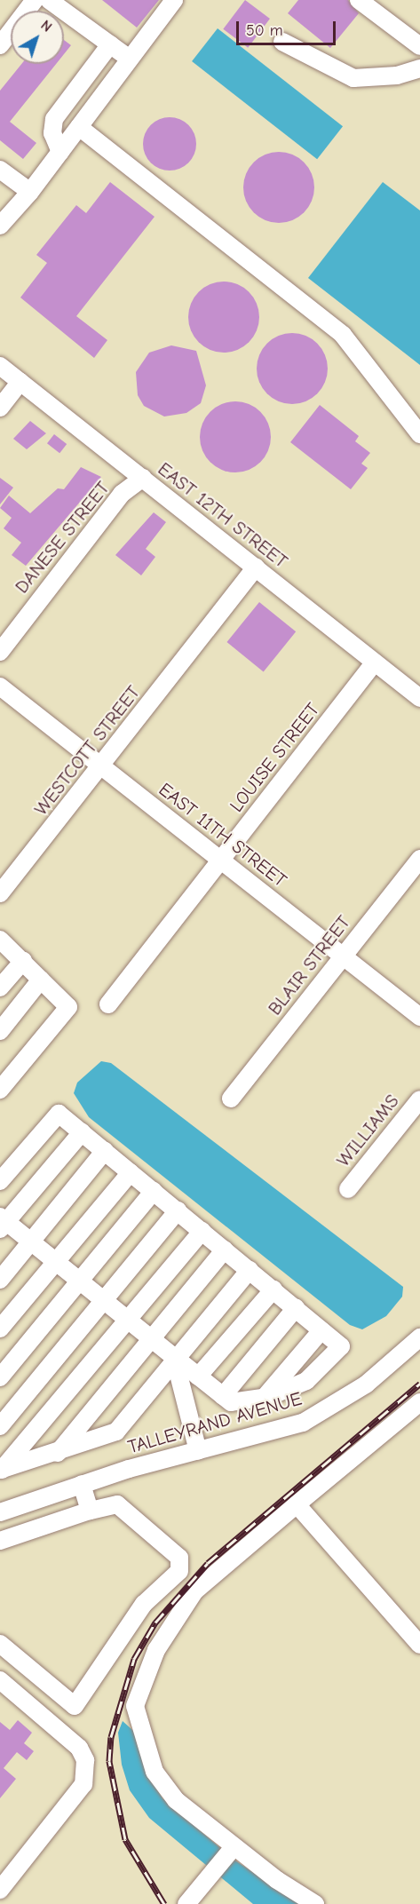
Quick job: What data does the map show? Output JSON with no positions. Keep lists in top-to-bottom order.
{
  "streets": {
    "street": [
      "EAST 12TH STREET",
      "DANESE STREET",
      "WESTCOTT STREET",
      "LOUISE STREET",
      "EAST 11TH STREET",
      "BLAIR STREET",
      "WILLIAMS",
      "TALLEYRAND AVENUE"
    ]
  },
  "crossings": [
    ["EAST 12TH STREET", "DANESE STREET"],
    ["EAST 12TH STREET", "WESTCOTT STREET"],
    ["EAST 12TH STREET", "LOUISE STREET"],
    ["WESTCOTT STREET", "EAST 11TH STREET"],
    ["LOUISE STREET", "EAST 11TH STREET"],
    ["EAST 11TH STREET", "BLAIR STREET"]
  ],
  "scale_bar": "50 m",
  "north": "top right"
}
